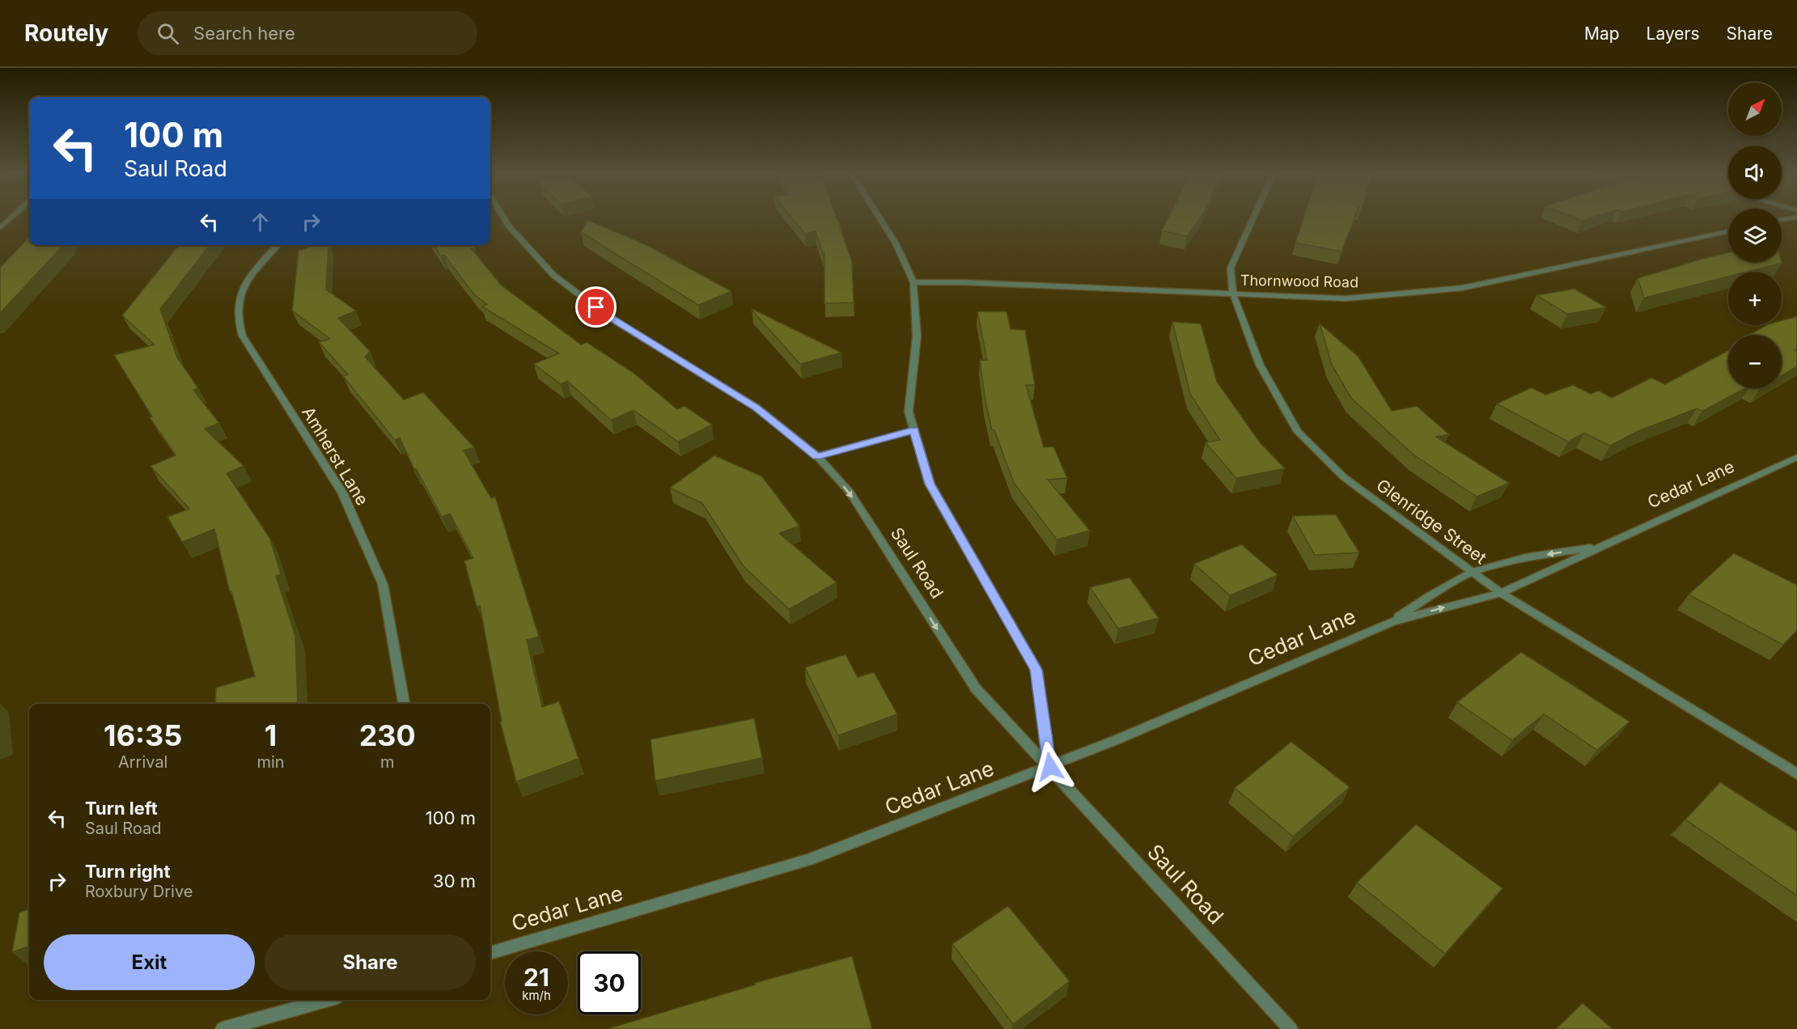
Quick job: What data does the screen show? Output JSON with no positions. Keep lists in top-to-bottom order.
{
  "streets": {
    "street": [
      "Thornwood Road",
      "Amherst Lane",
      "Cedar Lane",
      "Glenridge Street",
      "Saul Road"
    ]
  },
  "crossings": [
    ["Thornwood Road", "Glenridge Street"],
    ["Cedar Lane", "Glenridge Street"],
    ["Cedar Lane", "Saul Road"]
  ],
  "north": "top right",
  "page": {
    "header": "Routely",
    "search": "Search here",
    "nav": ["Map", "Layers", "Share"],
    "map_buttons": ["+", "−"],
    "turn": ["100 m", "Saul Road"],
    "eta": [
      "16:35",
      "Arrival",
      "1",
      "min",
      "230",
      "m"
    ],
    "list": [
      {
        "name": "Turn left",
        "note": "Saul Road",
        "value": "100 m"
      },
      {
        "name": "Turn right",
        "note": "Roxbury Drive",
        "value": "30 m"
      }
    ],
    "buttons": ["Exit", "Share"],
    "speed": "21 km/h",
    "limit": "30"
  }
}
